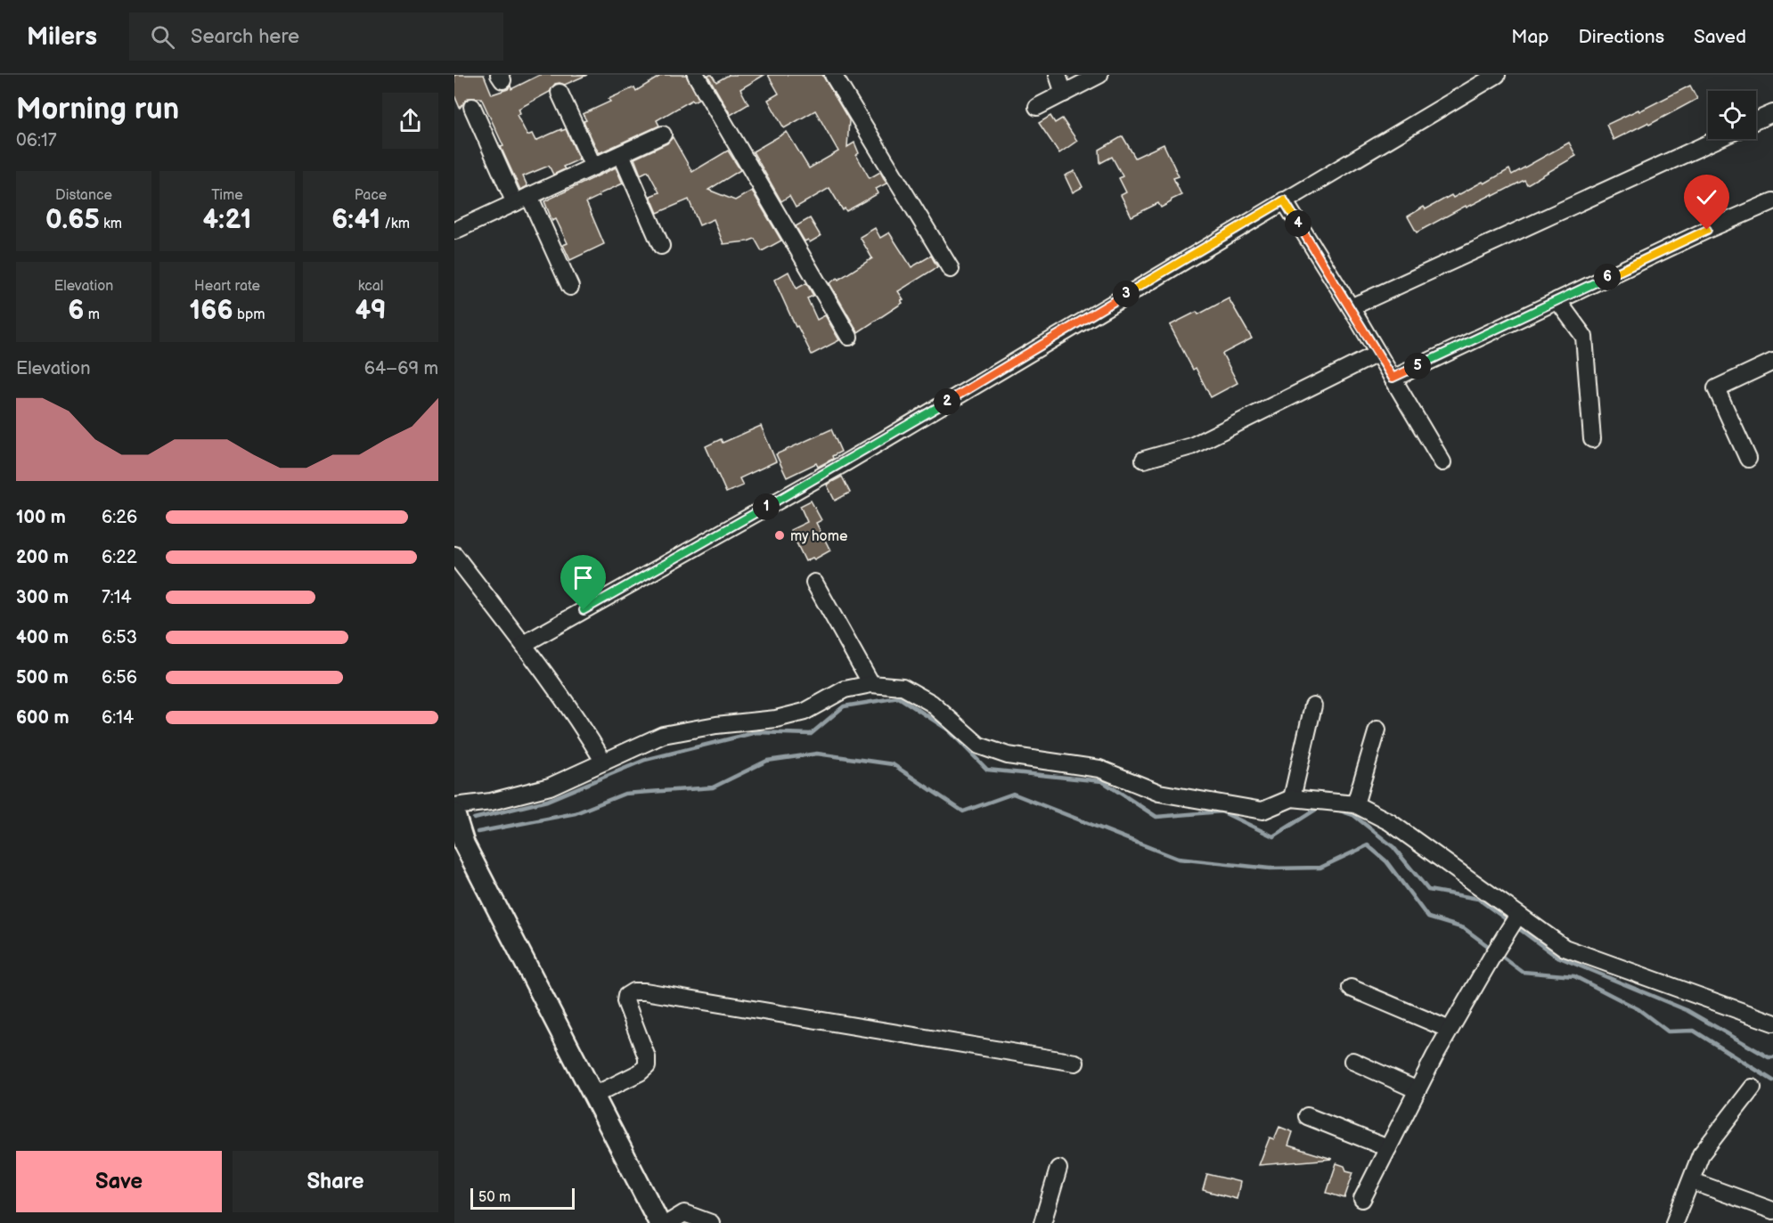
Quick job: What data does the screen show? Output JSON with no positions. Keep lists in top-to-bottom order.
{
  "places": ["my home"],
  "scale_bar": "50 m",
  "page": {
    "header": "Milers",
    "search": "Search here",
    "nav": ["Map", "Directions", "Saved"],
    "heading": ["Morning run", "06:17"],
    "stats": [
      ["Distance", "0.65 km"],
      ["Time", "4:21"],
      ["Pace", "6:41 /km"],
      ["Elevation", "6 m"],
      ["Heart rate", "166 bpm"],
      ["kcal", "49"]
    ],
    "pins": [
      "4",
      "6",
      "3",
      "5",
      "2",
      "1"
    ],
    "chart": ["Elevation", "64–69 m"],
    "list": [
      {
        "name": "100 m",
        "note": "6:26"
      },
      {
        "name": "200 m",
        "note": "6:22"
      },
      {
        "name": "300 m",
        "note": "7:14"
      },
      {
        "name": "400 m",
        "note": "6:53"
      },
      {
        "name": "500 m",
        "note": "6:56"
      },
      {
        "name": "600 m",
        "note": "6:14"
      }
    ],
    "buttons": ["Save", "Share"],
    "scale": "50 m"
  }
}
